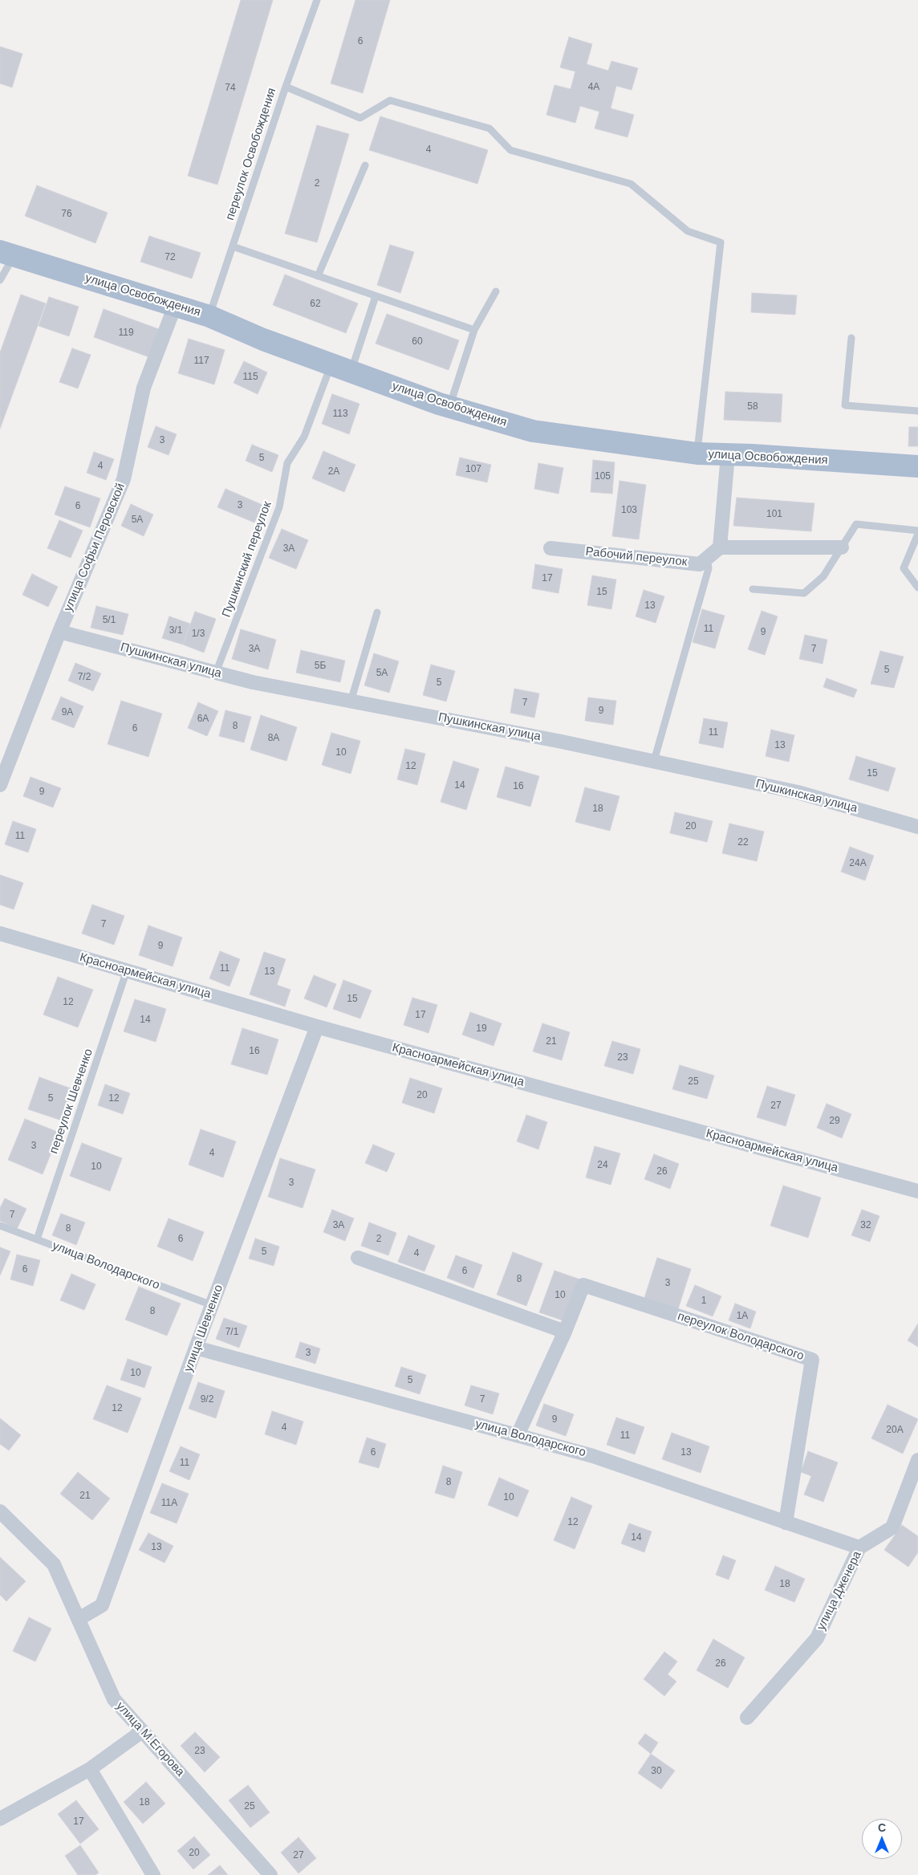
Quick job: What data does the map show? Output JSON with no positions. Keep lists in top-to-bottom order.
{
  "streets": {
    "main road": ["улица Освобождения"],
    "street": [
      "улица Софьи Перовской",
      "Рабочий переулок",
      "Пушкинская улица",
      "Красноармейская улица",
      "улица Володарского",
      "улица Шевченко",
      "переулок Володарского",
      "улица Дженера",
      "улица М.Егорова"
    ],
    "lane": ["переулок Освобождения", "Пушкинский переулок", "переулок Шевченко"]
  },
  "crossings": [
    ["переулок Освобождения", "улица Освобождения"],
    ["улица Освобождения", "улица Софьи Перовской"],
    ["улица Освобождения", "Пушкинский переулок"],
    ["улица Софьи Перовской", "Пушкинская улица"],
    ["Пушкинский переулок", "Пушкинская улица"],
    ["Красноармейская улица", "переулок Шевченко"],
    ["Красноармейская улица", "улица Шевченко"],
    ["переулок Шевченко", "улица Володарского"],
    ["улица Володарского", "улица Шевченко"],
    ["улица Володарского", "переулок Володарского"],
    ["улица Володарского", "улица Дженера"],
    ["улица Шевченко", "улица М.Егорова"]
  ],
  "house_numbers": [
    "6",
    "4А",
    "74",
    "4",
    "2",
    "76",
    "72",
    "62",
    "119",
    "60",
    "117",
    "115",
    "58",
    "113",
    "3",
    "5",
    "4",
    "107",
    "2А",
    "105",
    "3",
    "6",
    "103",
    "101",
    "5А",
    "3А",
    "17",
    "15",
    "13",
    "5/1",
    "11",
    "3/1",
    "9",
    "1/3",
    "3А",
    "7",
    "5Б",
    "5",
    "5А",
    "7/2",
    "5",
    "7",
    "9",
    "9А",
    "6А",
    "8",
    "6",
    "11",
    "8А",
    "13",
    "10",
    "12",
    "15",
    "14",
    "16",
    "9",
    "18",
    "20",
    "11",
    "22",
    "24А",
    "7",
    "9",
    "11",
    "13",
    "15",
    "12",
    "17",
    "14",
    "19",
    "21",
    "16",
    "23",
    "25",
    "20",
    "5",
    "12",
    "27",
    "29",
    "3",
    "4",
    "24",
    "10",
    "26",
    "3",
    "7",
    "3А",
    "32",
    "8",
    "6",
    "2",
    "5",
    "4",
    "6",
    "6",
    "8",
    "3",
    "10",
    "1",
    "8",
    "1А",
    "7/1",
    "3",
    "10",
    "5",
    "9/2",
    "7",
    "12",
    "9",
    "4",
    "20А",
    "11",
    "6",
    "13",
    "11",
    "8",
    "21",
    "10",
    "11А",
    "12",
    "14",
    "13",
    "18",
    "26",
    "23",
    "30",
    "18",
    "25",
    "17",
    "20",
    "27"
  ],
  "north": "top"
}
